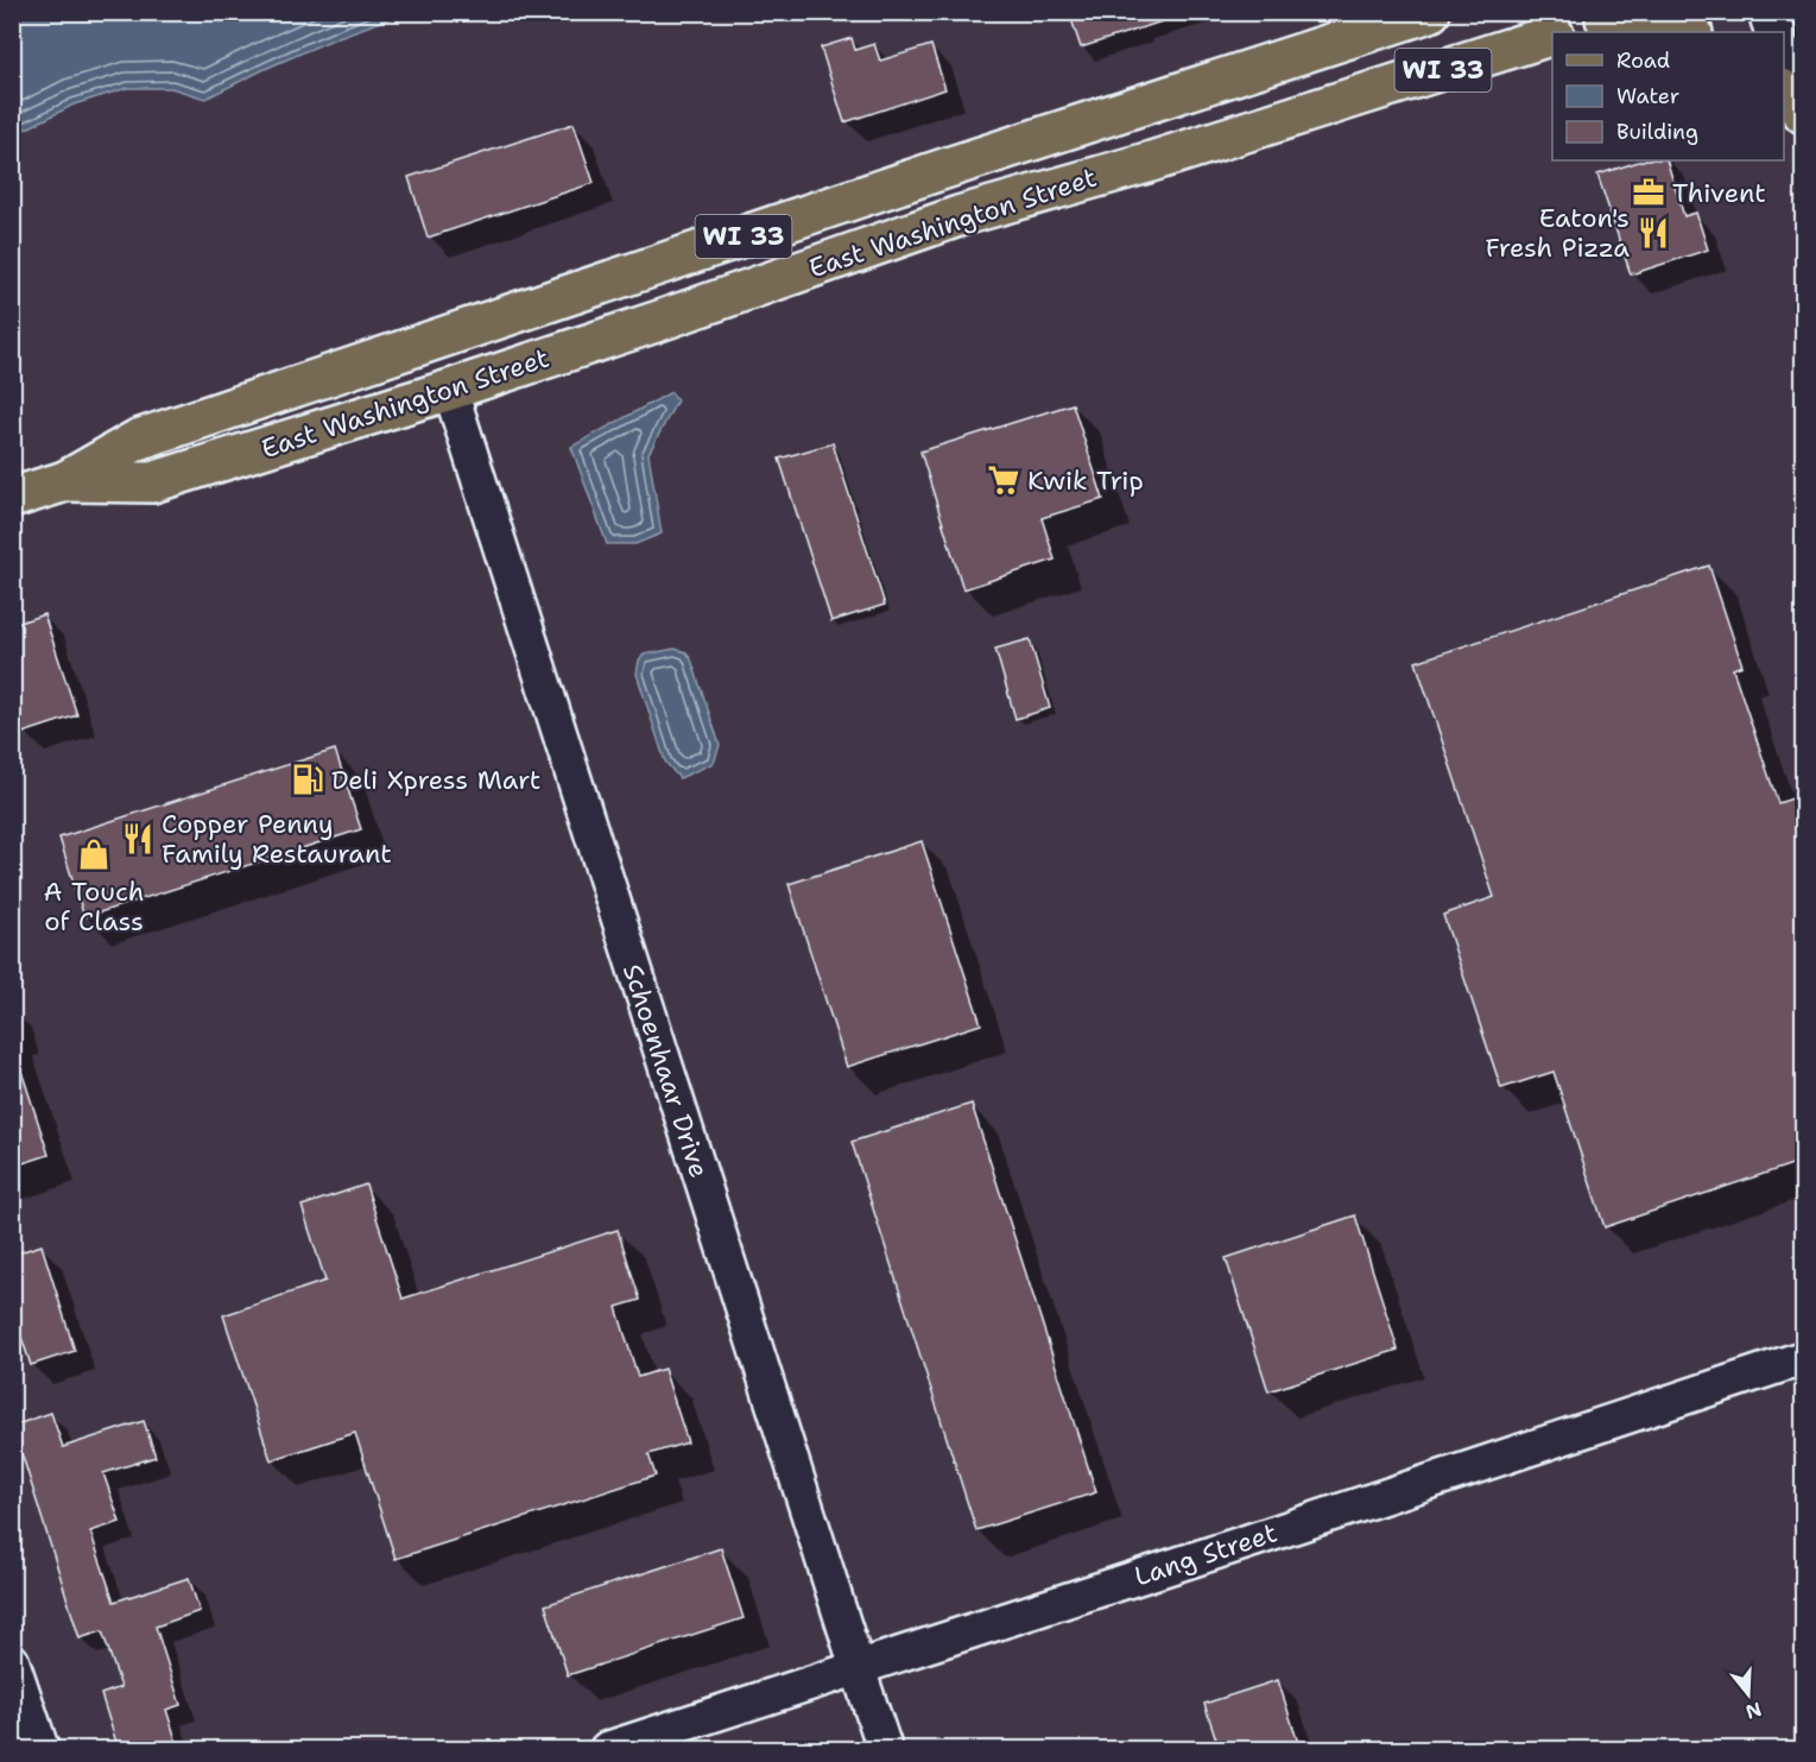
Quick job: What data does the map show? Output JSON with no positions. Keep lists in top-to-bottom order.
{
  "streets": {
    "main road": ["WI 33", "East Washington Street"],
    "street": ["Schoenhaar Drive", "Lang Street"]
  },
  "crossings": [
    ["East Washington Street", "Schoenhaar Drive"],
    ["Schoenhaar Drive", "Lang Street"]
  ],
  "places": {
    "office": ["Thivent"],
    "restaurant": ["Eaton's Fresh Pizza", "Copper Penny Family Restaurant"],
    "supermarket": ["Kwik Trip"],
    "fuel station": ["Deli Xpress Mart"],
    "shop": ["A Touch of Class"]
  },
  "legend": ["Road", "Water", "Building"],
  "north": "bottom"
}
